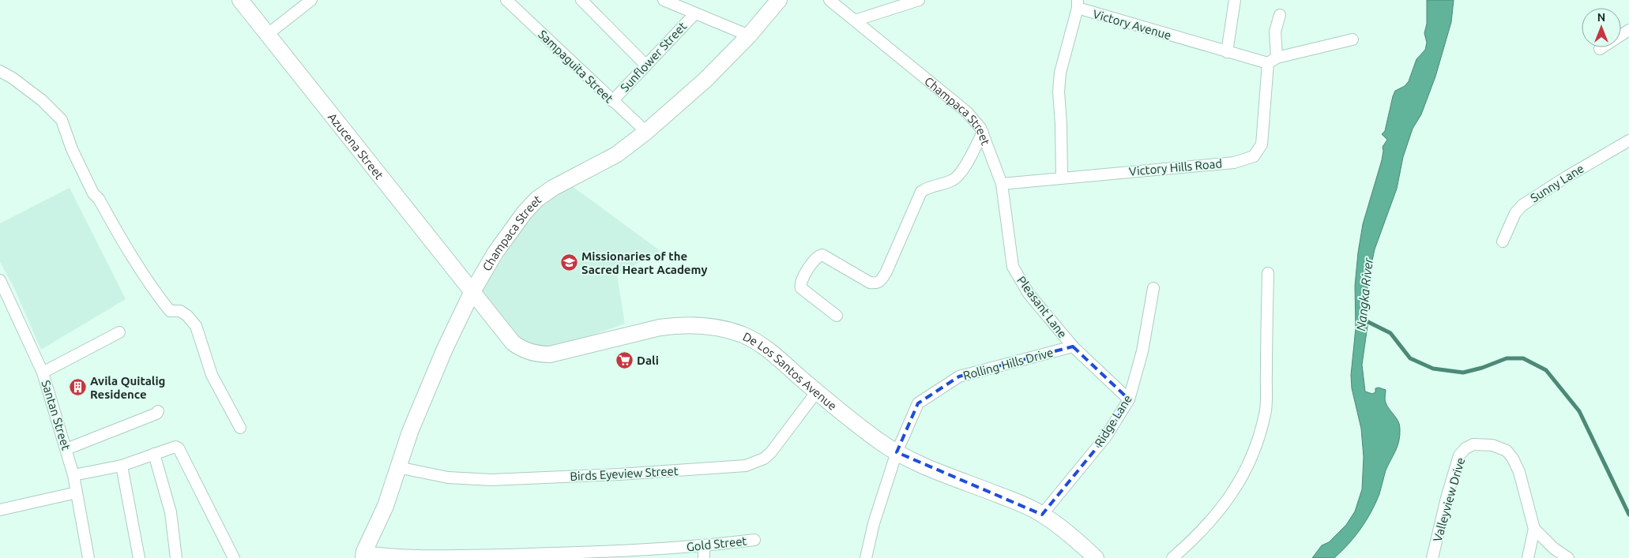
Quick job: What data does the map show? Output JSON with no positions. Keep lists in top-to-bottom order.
{
  "streets": {
    "street": [
      "Victory Avenue",
      "Sunflower Street",
      "Sampaguita Street",
      "Champaca Street",
      "Azucena Street",
      "Victory Hills Road",
      "Sunny Lane",
      "Pleasant Lane",
      "Rolling Hills Drive",
      "De Los Santos Avenue",
      "Santan Street",
      "Ridge Lane",
      "Birds Eyeview Street",
      "Valleyview Drive",
      "Gold Street"
    ]
  },
  "crossings": [
    ["Victory Avenue", "Victory Hills Road"],
    ["Sunflower Street", "Sampaguita Street"],
    ["Sampaguita Street", "Champaca Street"],
    ["Champaca Street", "Azucena Street"],
    ["Champaca Street", "Victory Hills Road"],
    ["Champaca Street", "Pleasant Lane"],
    ["Champaca Street", "De Los Santos Avenue"],
    ["Champaca Street", "Birds Eyeview Street"],
    ["Champaca Street", "Gold Street"],
    ["Azucena Street", "De Los Santos Avenue"],
    ["Pleasant Lane", "Rolling Hills Drive"],
    ["Rolling Hills Drive", "De Los Santos Avenue"],
    ["De Los Santos Avenue", "Ridge Lane"],
    ["De Los Santos Avenue", "Birds Eyeview Street"]
  ],
  "water": ["Nangka River"],
  "places": {
    "school or university": ["Missionaries of the Sacred Heart Academy"],
    "supermarket": ["Dali"],
    "building": ["Avila Quitalig Residence"]
  },
  "north": "top"
}
